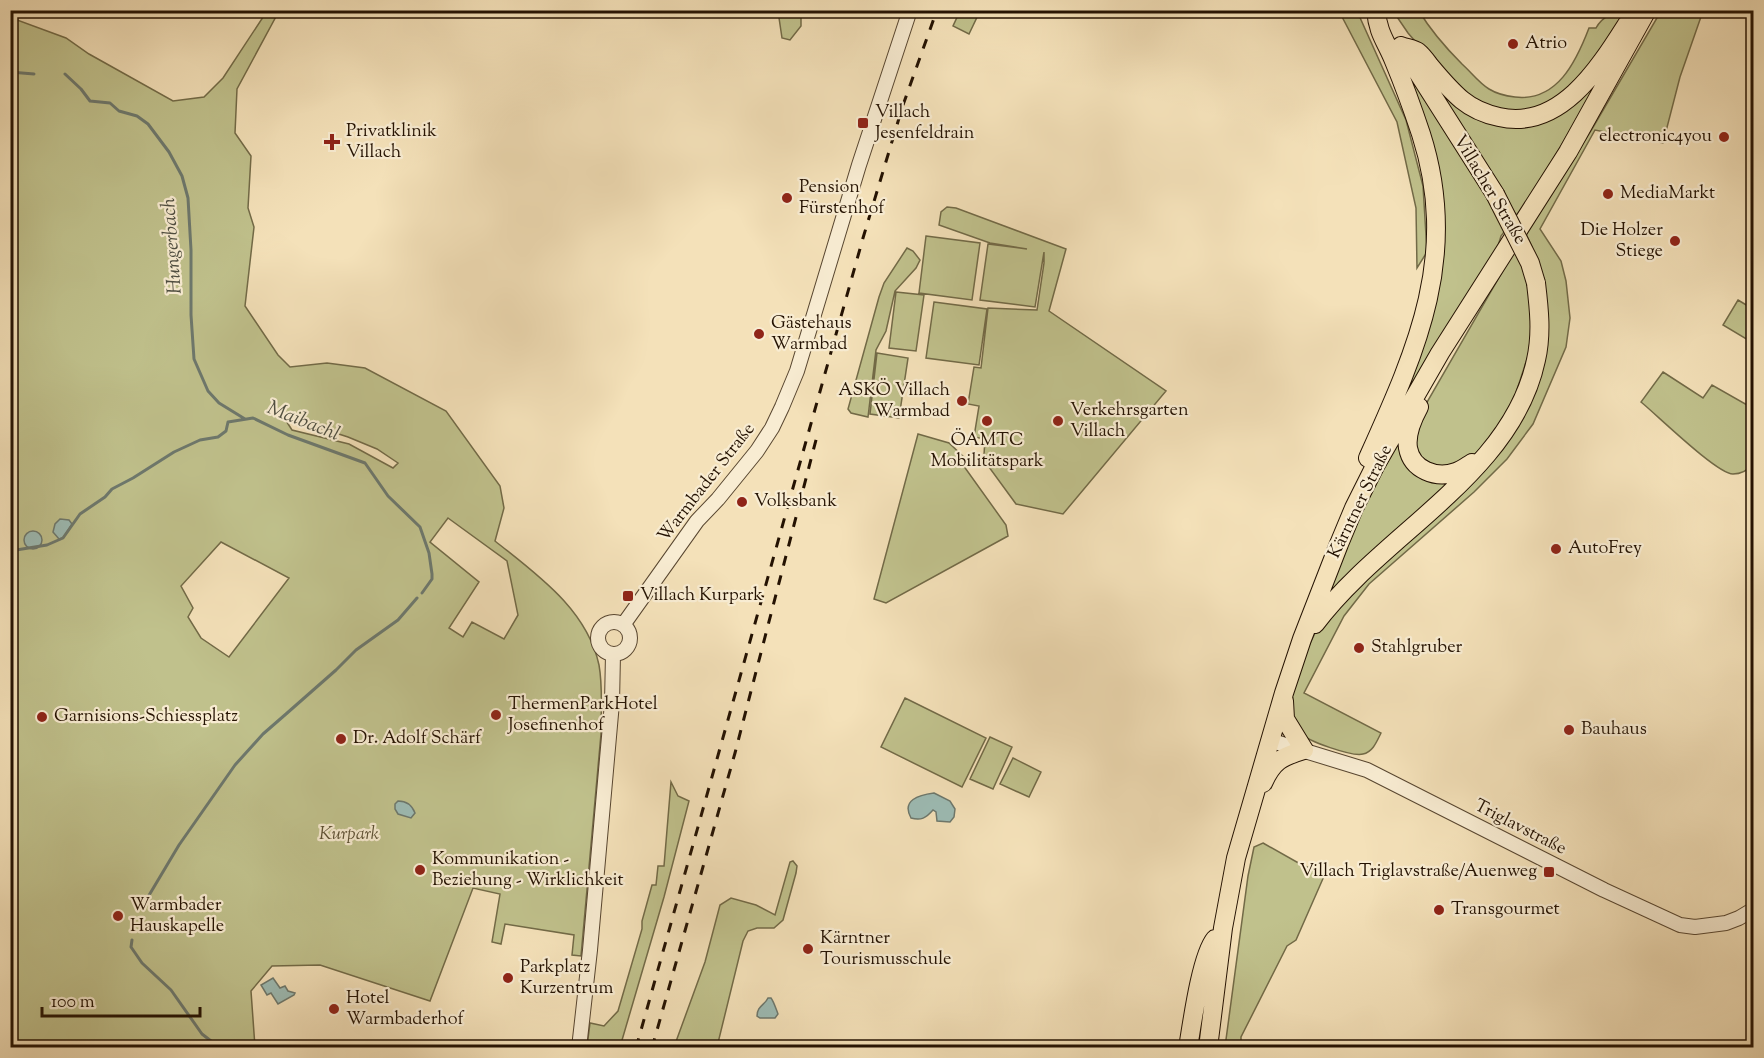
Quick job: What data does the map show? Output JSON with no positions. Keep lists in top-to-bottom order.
{
  "streets": {
    "main road": ["Villacher Straße", "Kärntner Straße"],
    "street": ["Warmbader Straße", "Triglavstraße"]
  },
  "crossings": [
    ["Villacher Straße", "Kärntner Straße"],
    ["Kärntner Straße", "Triglavstraße"]
  ],
  "water": ["Hungerbach", "Maibachl"],
  "parks": ["Kurpark"],
  "places": {
    "other": [
      "Atrio",
      "electronic4you",
      "MediaMarkt",
      "Pension Fürstenhof",
      "Die Holzer Stiege",
      "Gästehaus Warmbad",
      "ASKÖ Villach Warmbad",
      "ÖAMTC Mobilitätspark",
      "Verkehrsgarten Villach",
      "Volksbank",
      "AutoFrey",
      "Stahlgruber",
      "ThermenParkHotel Josefinenhof",
      "Garnisions-Schiessplatz",
      "Bauhaus",
      "Dr. Adolf Schärf",
      "Kommunikation - Beziehung - Wirklichkeit",
      "Transgourmet",
      "Warmbader Hauskapelle",
      "Kärntner Tourismusschule",
      "Parkplatz Kurzentrum",
      "Hotel Warmbaderhof"
    ],
    "transit": ["Villach Jesenfeldrain", "Villach Kurpark", "Villach Triglavstraße/Auenweg"],
    "health": ["Privatklinik Villach"]
  },
  "scale_bar": "100 m"
}
